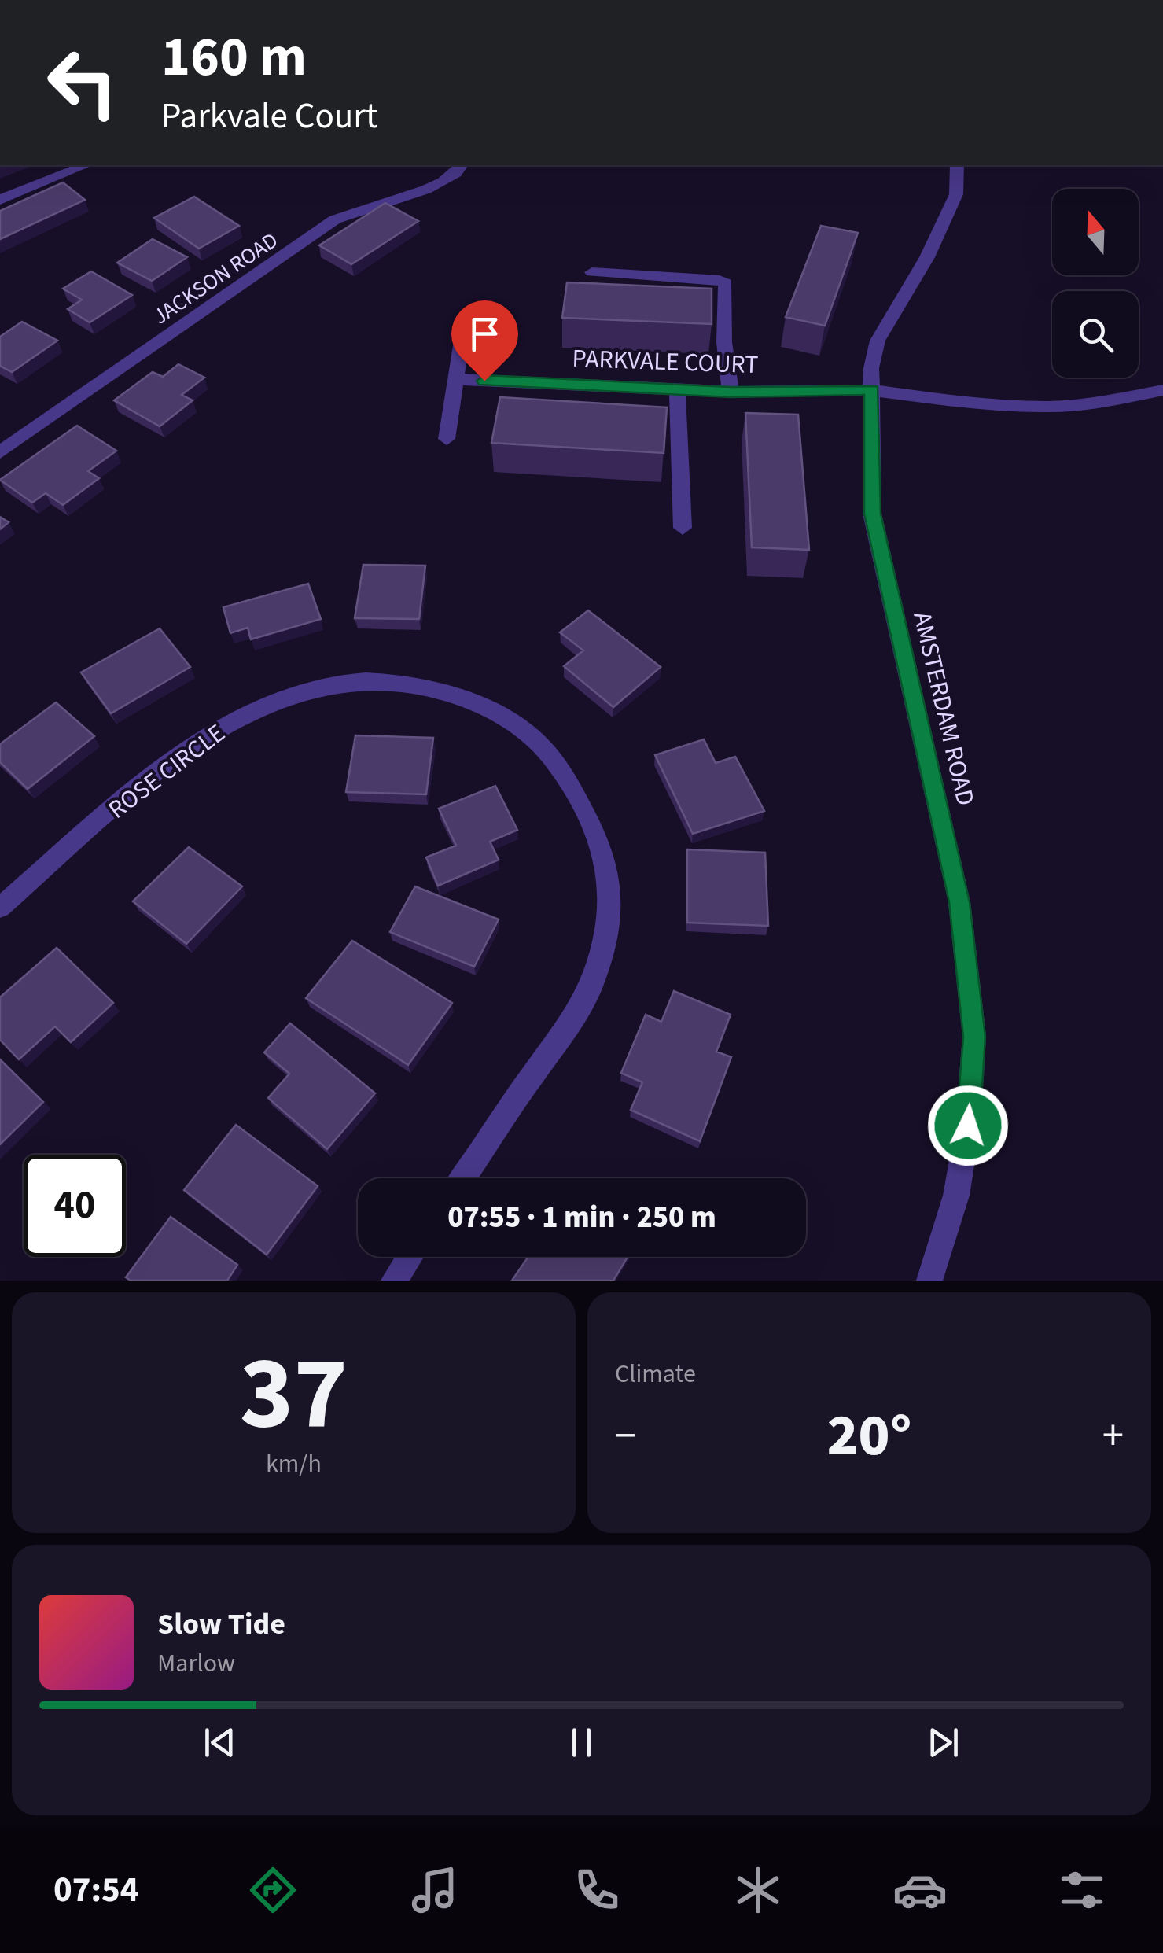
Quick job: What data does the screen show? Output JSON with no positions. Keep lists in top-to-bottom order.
{
  "streets": {
    "street": [
      "JACKSON ROAD",
      "PARKVALE COURT",
      "AMSTERDAM ROAD",
      "ROSE CIRCLE"
    ]
  },
  "crossings": [
    ["PARKVALE COURT", "AMSTERDAM ROAD"]
  ],
  "north": "top",
  "page": {
    "turn": ["160 m", "Parkvale Court"],
    "limit": "40",
    "trip": "07:55 · 1 min · 250 m",
    "tile": [
      ["37", "km/h"],
      "Climate"
    ],
    "heat": ["−", "20°", "+"],
    "song": ["Slow Tide", "Marlow"],
    "tabs": "07:54"
  }
}
